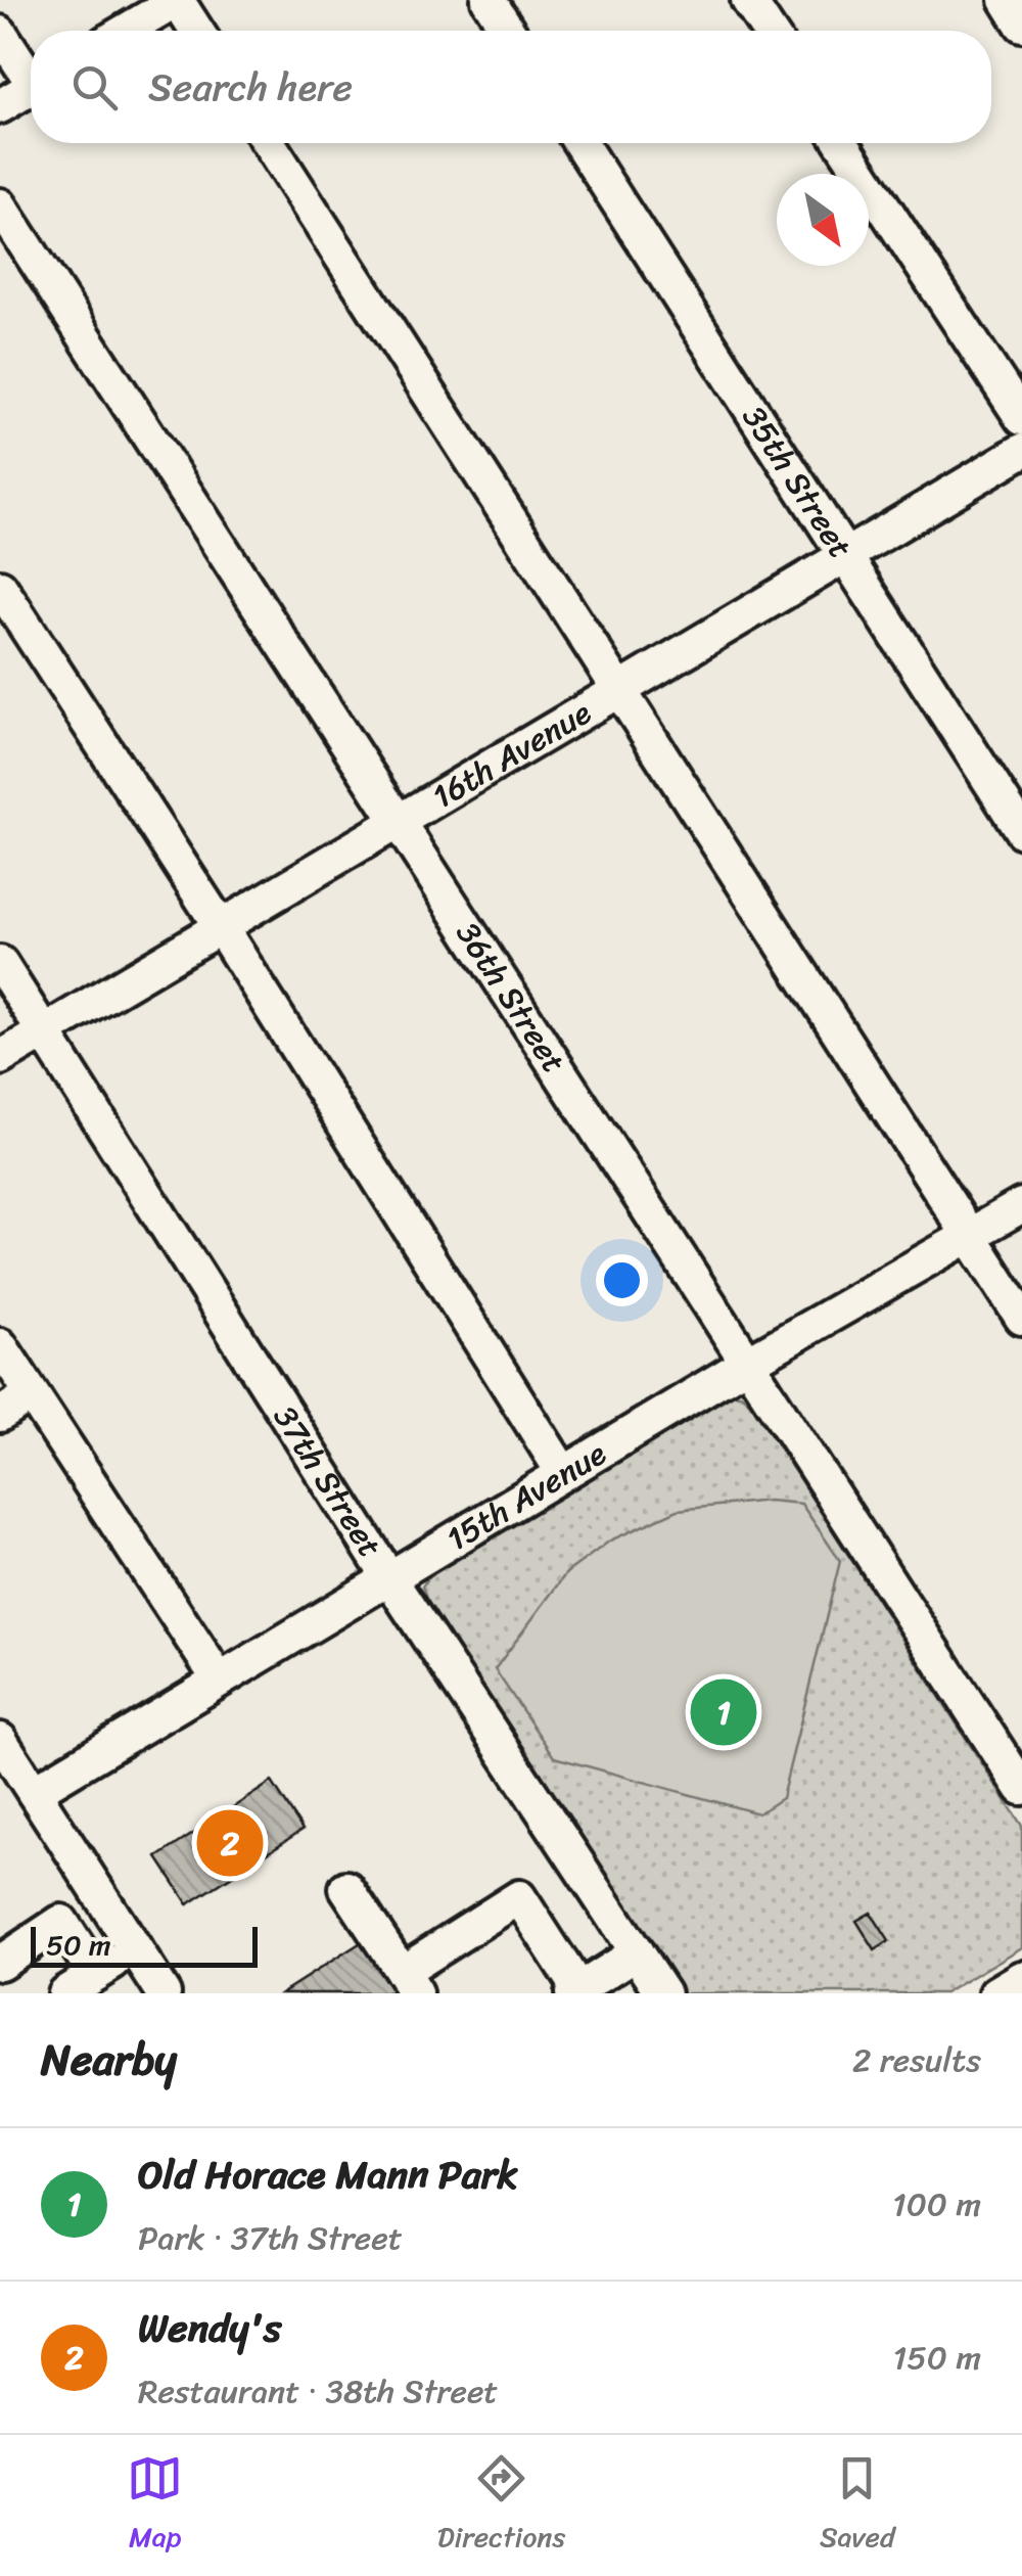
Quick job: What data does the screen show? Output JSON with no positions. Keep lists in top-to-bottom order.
{
  "streets": {
    "street": [
      "35th Street",
      "16th Avenue",
      "36th Street",
      "37th Street",
      "15th Avenue"
    ]
  },
  "crossings": [
    ["35th Street", "16th Avenue"],
    ["16th Avenue", "36th Street"],
    ["16th Avenue", "37th Street"],
    ["36th Street", "15th Avenue"],
    ["37th Street", "15th Avenue"]
  ],
  "scale_bar": "50 m",
  "north": "bottom right",
  "page": {
    "search": "Search here",
    "pins": ["1", "2"],
    "scale": "50 m",
    "heading": ["Nearby", "2 results"],
    "list": [
      {
        "mark": "1",
        "name": "Old Horace Mann Park",
        "note": "Park · 37th Street",
        "value": "100 m"
      },
      {
        "mark": "2",
        "name": "Wendy's",
        "note": "Restaurant · 38th Street",
        "value": "150 m"
      }
    ],
    "nav": ["Map", "Directions", "Saved"]
  }
}
